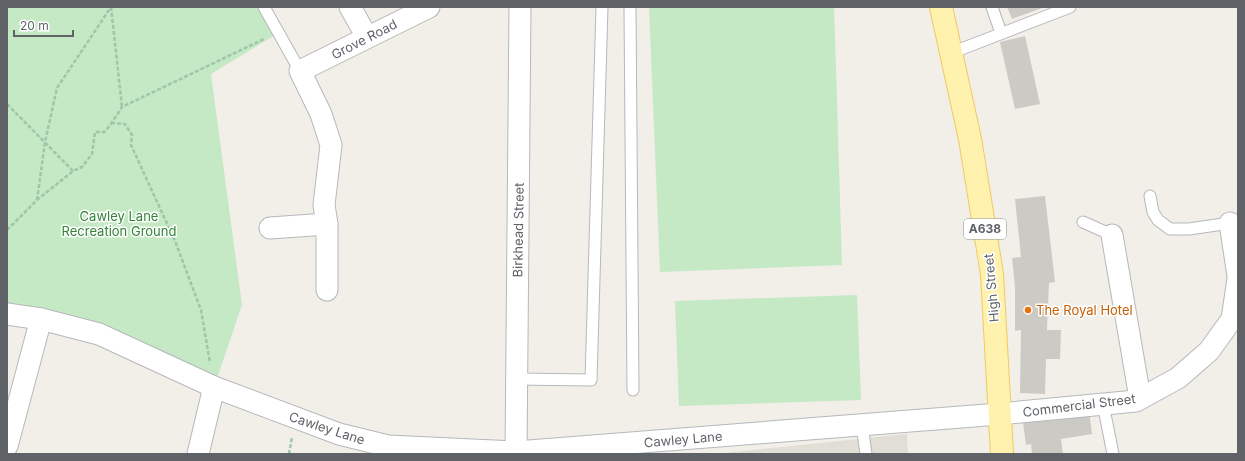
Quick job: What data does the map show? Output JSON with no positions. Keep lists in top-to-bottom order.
{
  "streets": {
    "main road": ["A638", "High Street"],
    "street": [
      "Grove Road",
      "Birkhead Street",
      "Commercial Street",
      "Cawley Lane"
    ]
  },
  "crossings": [
    ["Birkhead Street", "Cawley Lane"],
    ["High Street", "Commercial Street"],
    ["High Street", "Cawley Lane"],
    ["Commercial Street", "Cawley Lane"]
  ],
  "parks": ["Cawley Lane Recreation Ground"],
  "places": ["The Royal Hotel"],
  "scale_bar": "20 m"
}
